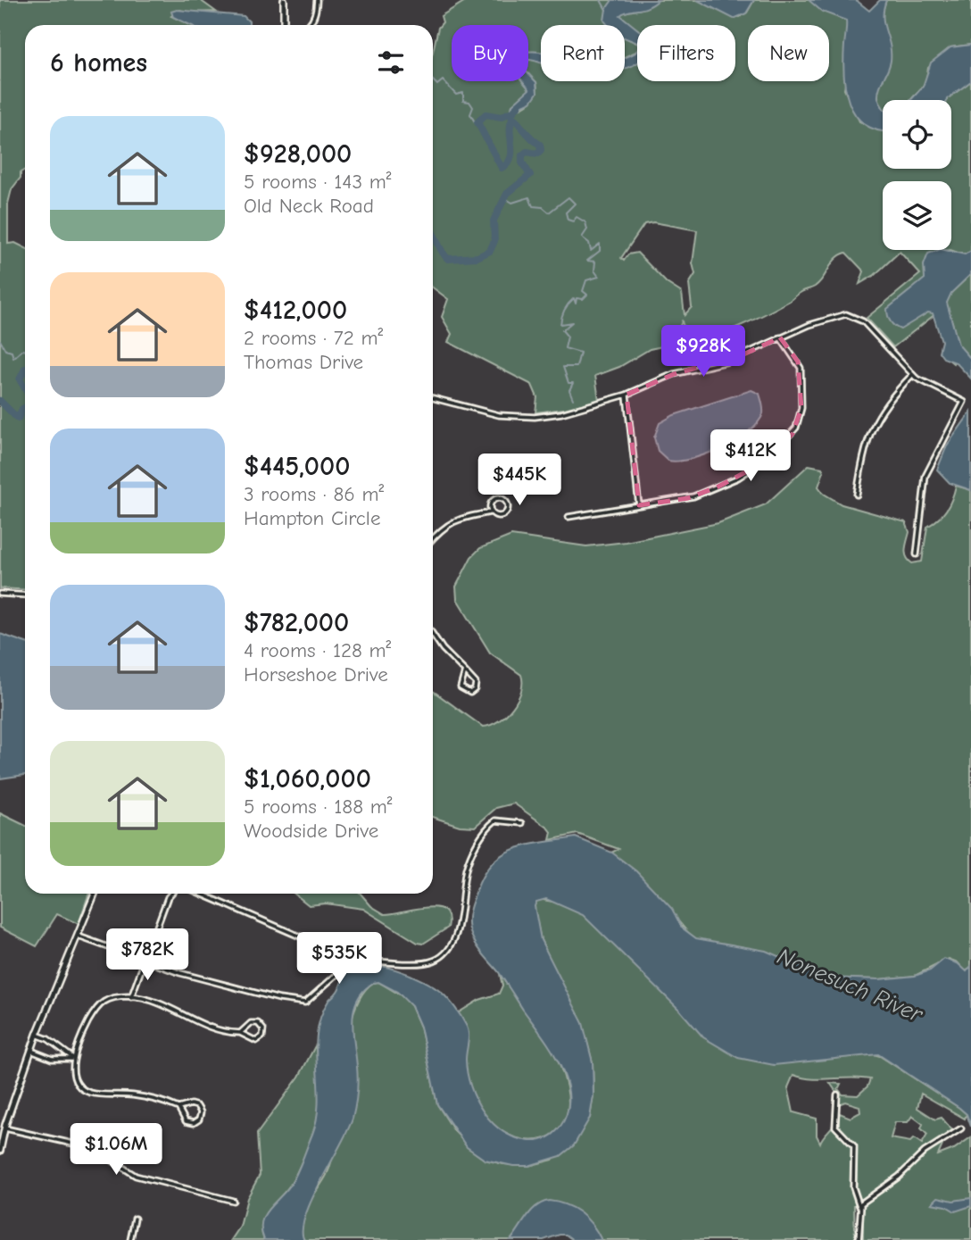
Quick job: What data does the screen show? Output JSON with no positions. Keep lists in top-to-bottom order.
{
  "water": ["Nonesuch River"],
  "page": {
    "chip": [
      "Buy",
      "Rent",
      "Filters",
      "New"
    ],
    "heading": "6 homes",
    "list": [
      {
        "name": "$928,000",
        "note": "5 rooms · 143 m² · Old Neck Road"
      },
      {
        "name": "$412,000",
        "note": "2 rooms · 72 m² · Thomas Drive"
      },
      {
        "name": "$445,000",
        "note": "3 rooms · 86 m² · Hampton Circle"
      },
      {
        "name": "$782,000",
        "note": "4 rooms · 128 m² · Horseshoe Drive"
      },
      {
        "name": "$1,060,000",
        "note": "5 rooms · 188 m² · Woodside Drive"
      }
    ],
    "price": [
      "$928K",
      "$412K",
      "$445K",
      "$782K",
      "$535K",
      "$1.06M"
    ]
  }
}
